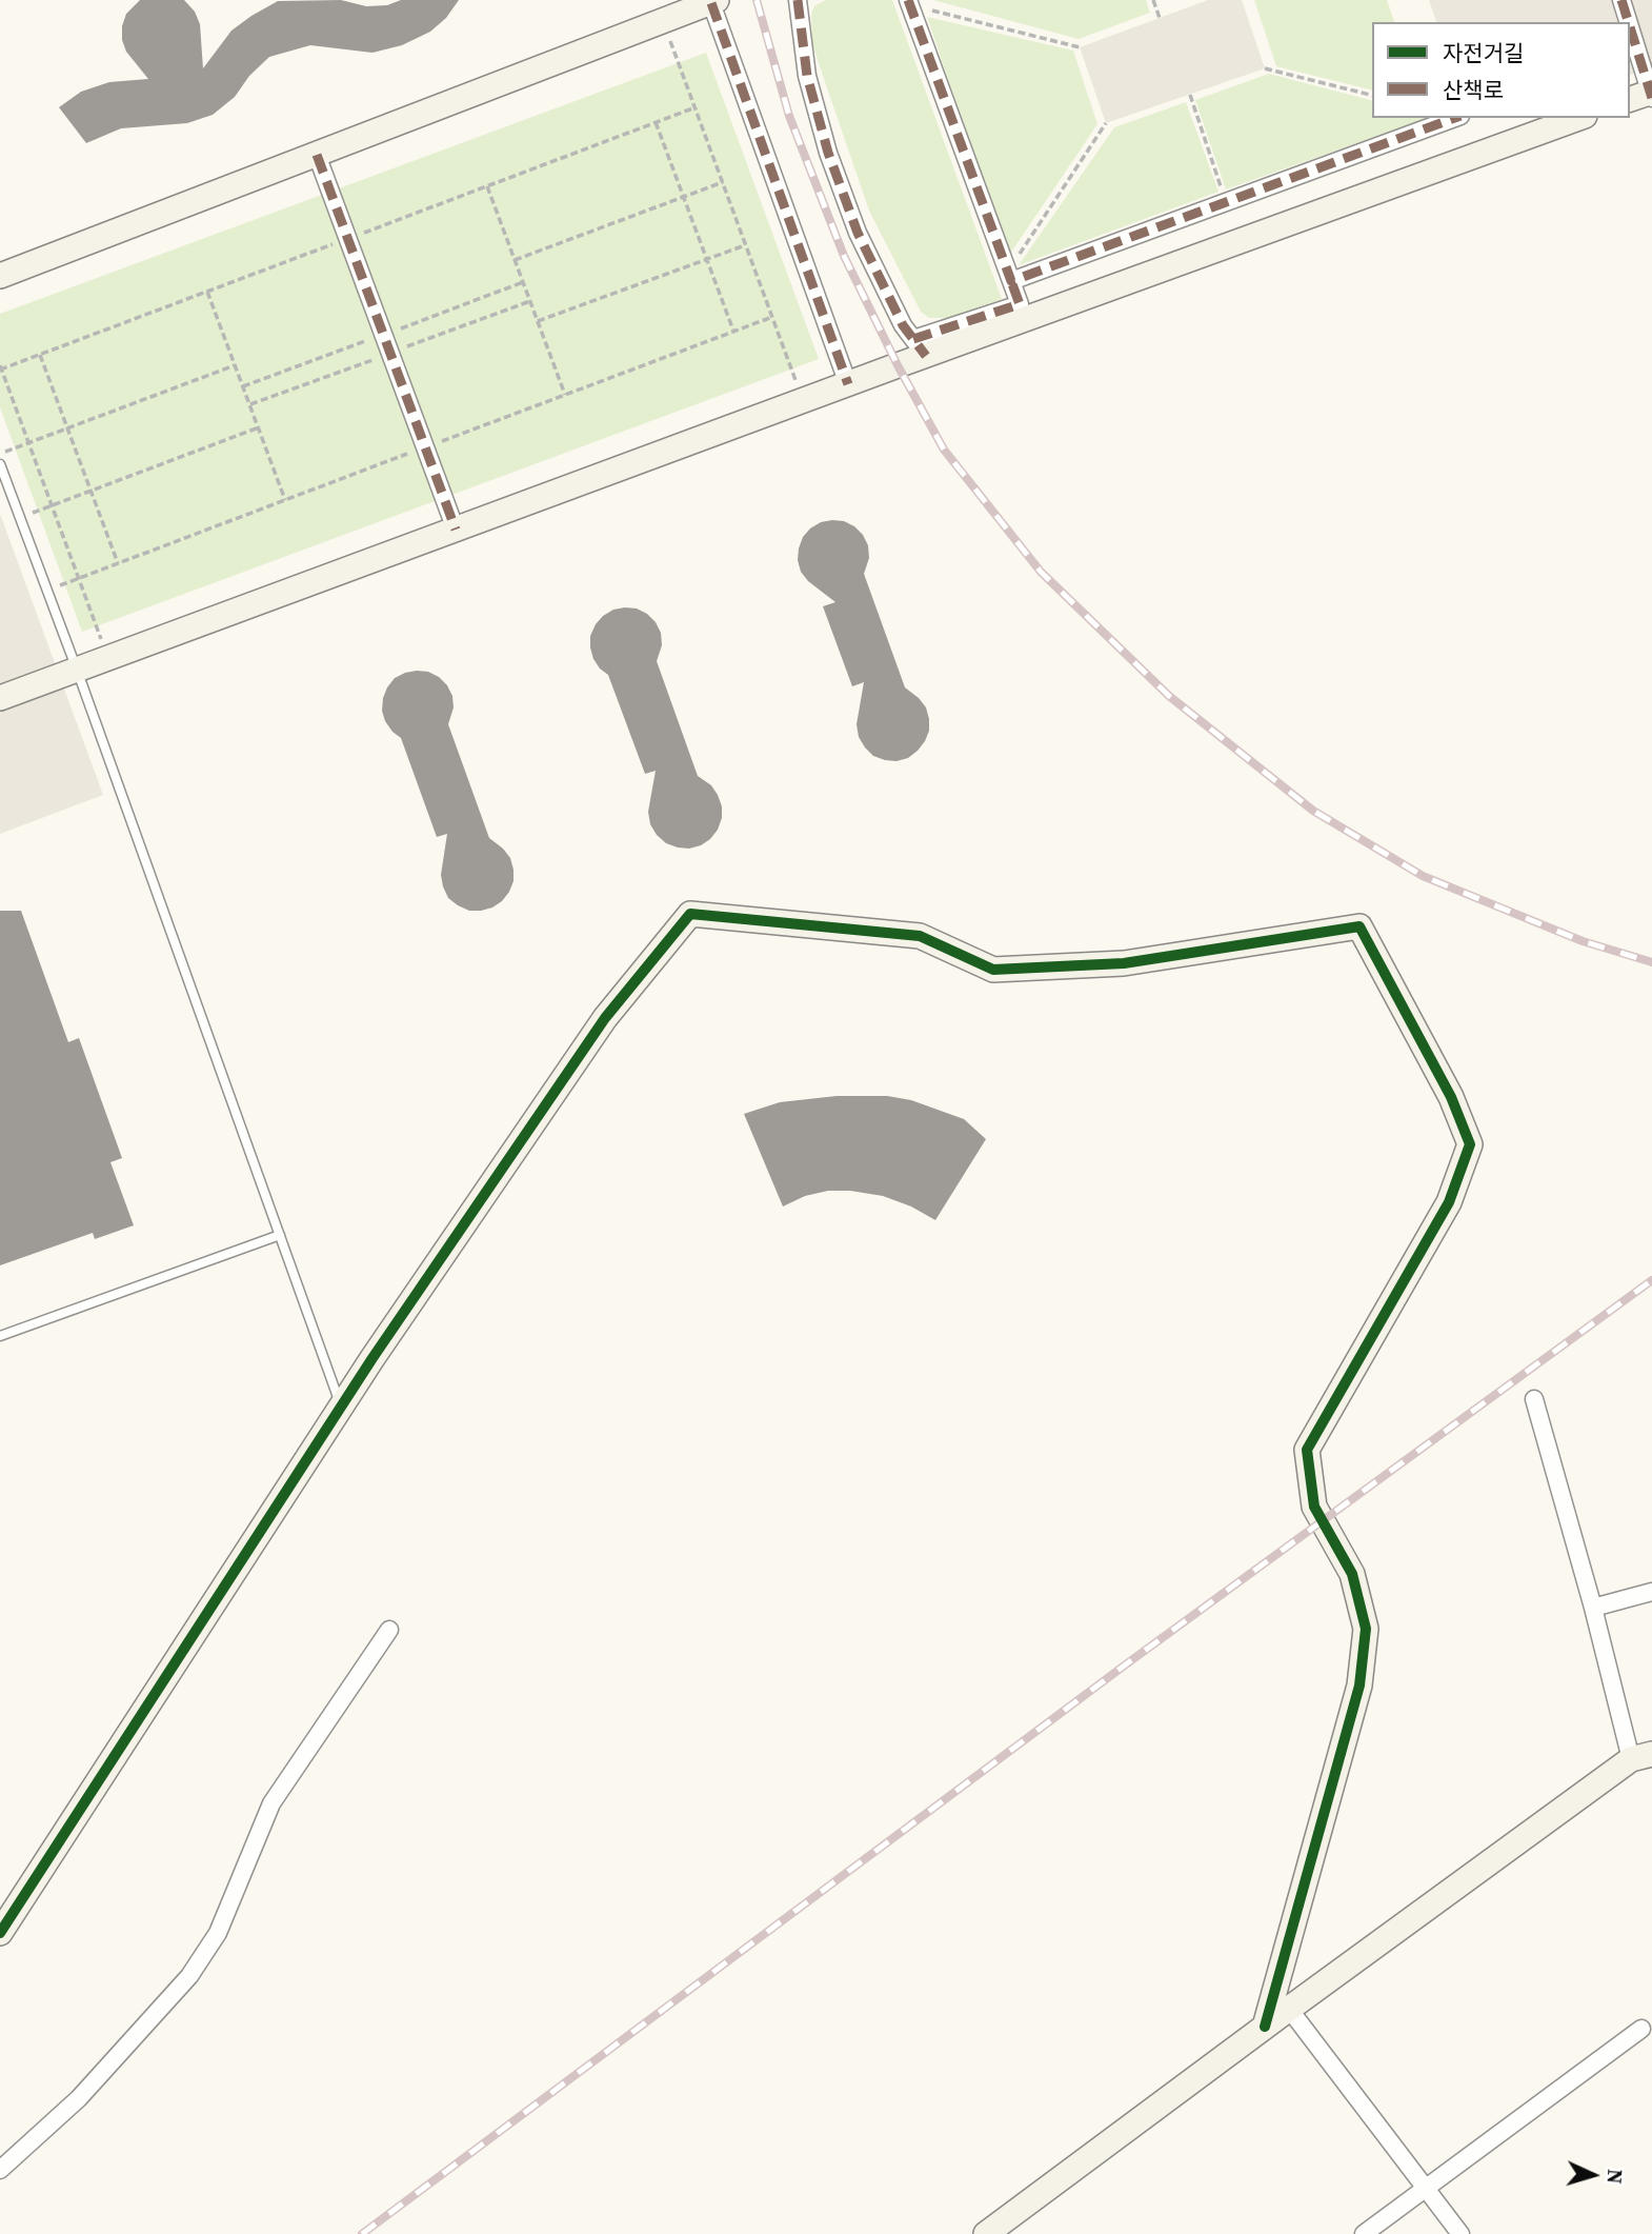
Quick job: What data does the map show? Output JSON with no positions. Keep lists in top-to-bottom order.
{
  "legend": ["자전거길", "산책로"],
  "north": "right"
}
